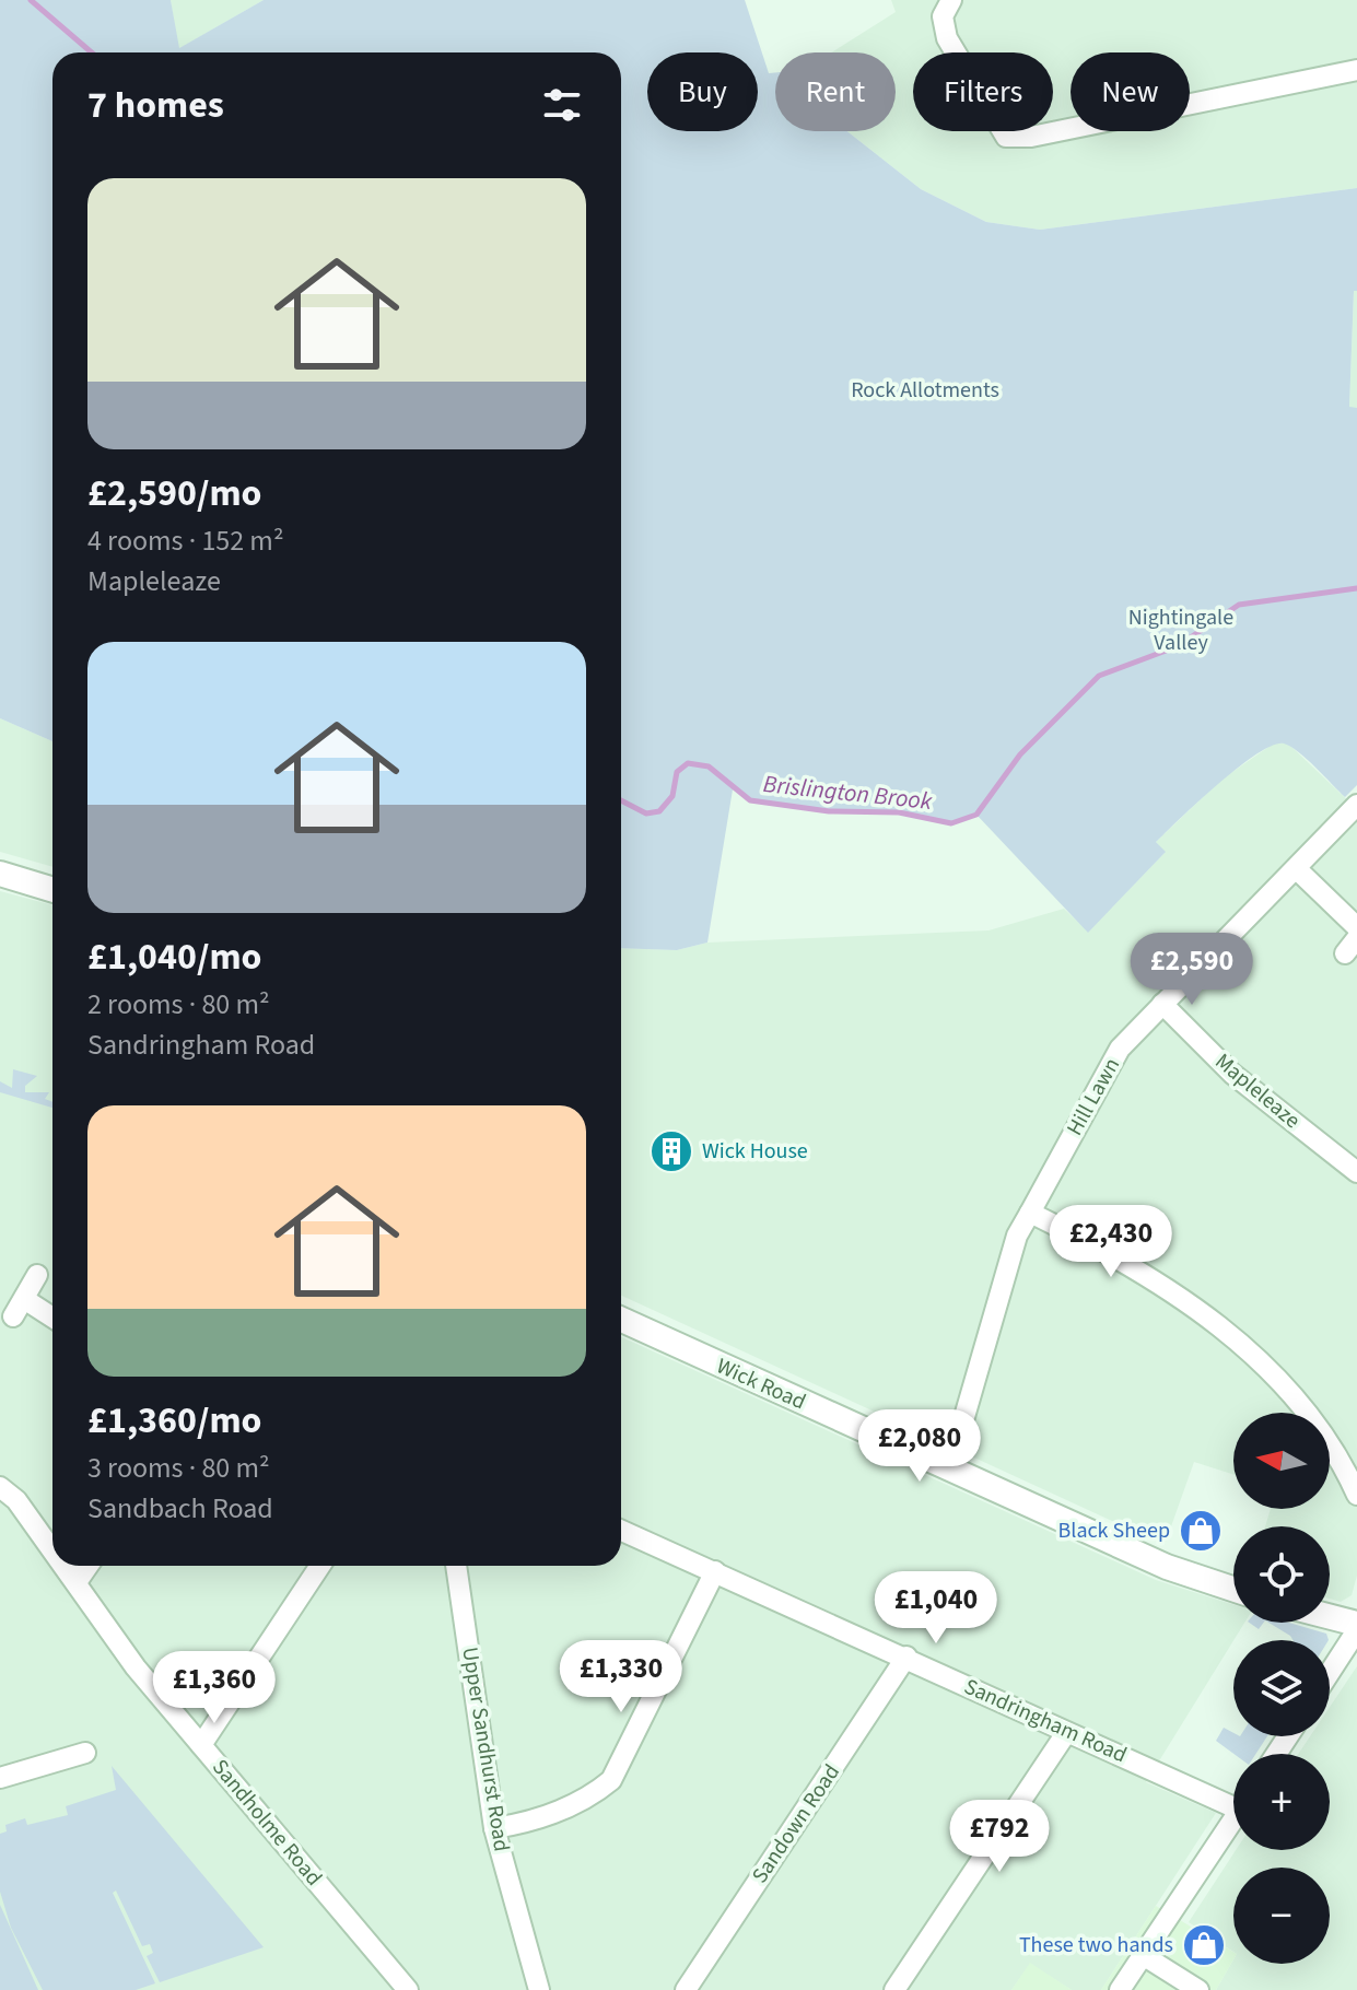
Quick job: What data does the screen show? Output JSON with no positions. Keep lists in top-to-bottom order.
{
  "streets": {
    "street": [
      "Mapleleaze",
      "Hill Lawn",
      "Wick Road",
      "Sandringham Road",
      "Upper Sandhurst Road",
      "Sandholme Road",
      "Sandown Road"
    ]
  },
  "crossings": [
    ["Mapleleaze", "Hill Lawn"],
    ["Hill Lawn", "Wick Road"],
    ["Sandringham Road", "Sandown Road"]
  ],
  "water": ["Brislington Brook"],
  "parks": ["Rock Allotments", "Nightingale Valley"],
  "places": {
    "building": ["Wick House"],
    "shop": ["Black Sheep", "These two hands"]
  },
  "north": "left",
  "page": {
    "chip": [
      "Buy",
      "Rent",
      "Filters",
      "New"
    ],
    "heading": "7 homes",
    "list": [
      {
        "name": "£2,590/mo",
        "note": "4 rooms · 152 m² · Mapleleaze"
      },
      {
        "name": "£1,040/mo",
        "note": "2 rooms · 80 m² · Sandringham Road"
      },
      {
        "name": "£1,360/mo",
        "note": "3 rooms · 80 m² · Sandbach Road"
      }
    ],
    "price": [
      "£2,590",
      "£2,430",
      "£2,080",
      "£1,040",
      "£1,330",
      "£1,360",
      "£792"
    ],
    "map_buttons": ["+", "−"]
  }
}
